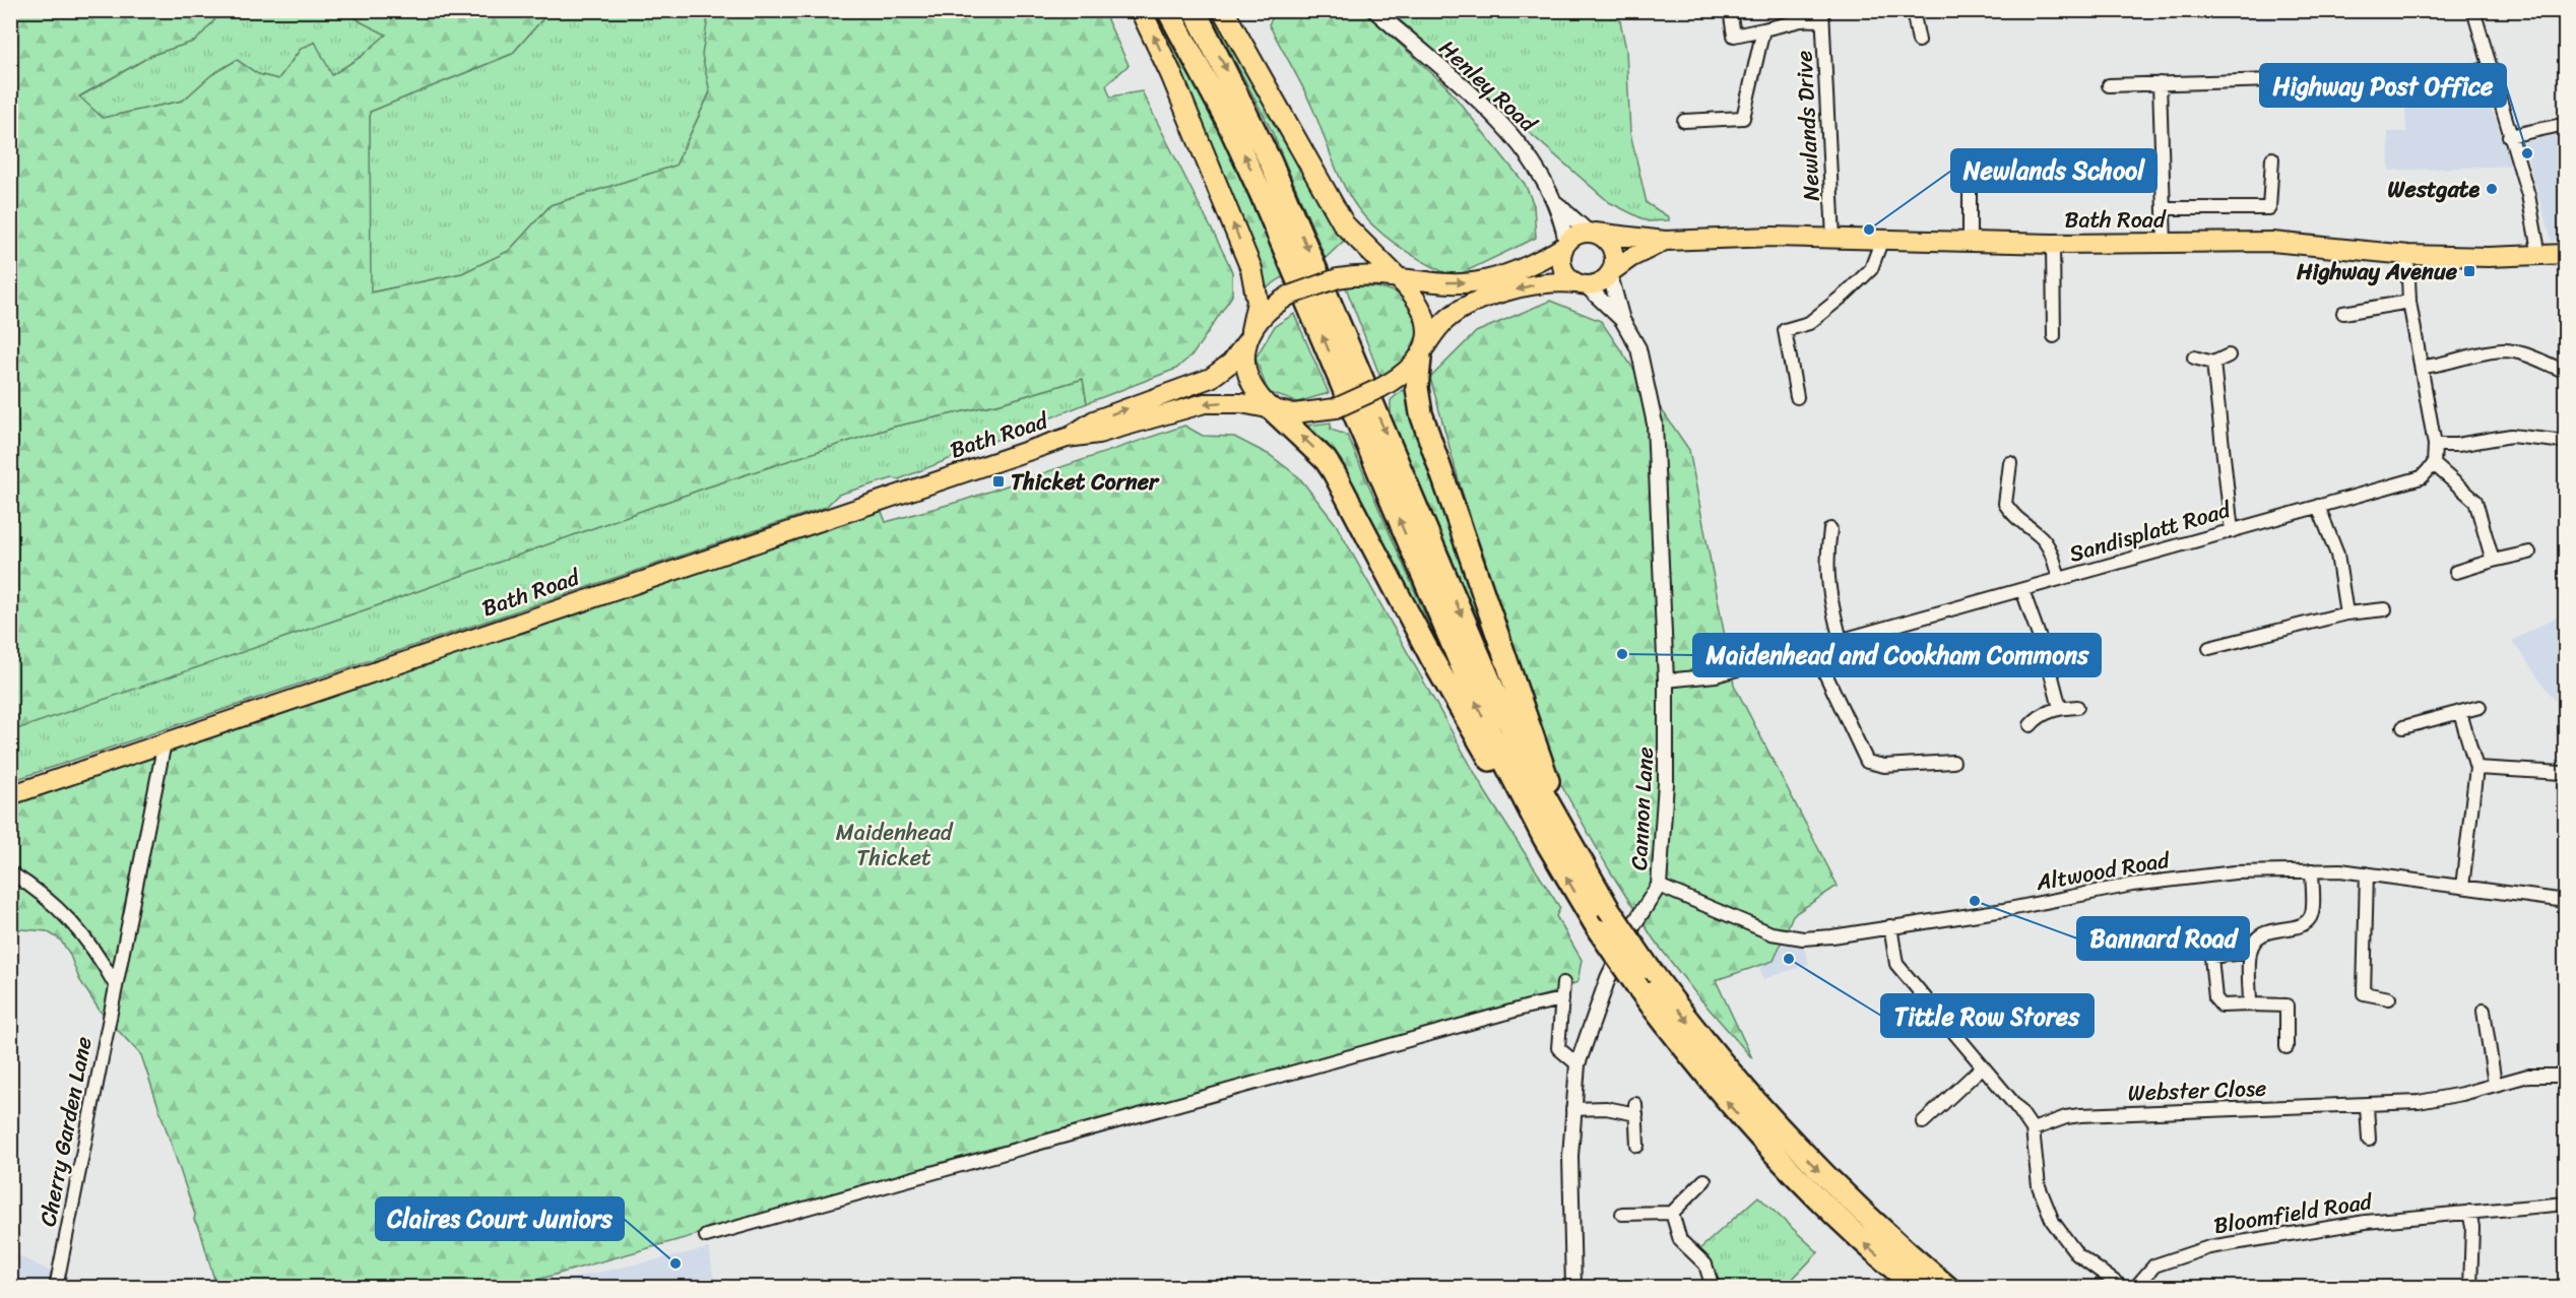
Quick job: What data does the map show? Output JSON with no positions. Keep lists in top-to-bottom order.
{
  "streets": {
    "main road": ["Bath Road"],
    "street": [
      "Henley Road",
      "Newlands Drive",
      "Sandisplatt Road",
      "Cannon Lane",
      "Altwood Road",
      "Webster Close",
      "Cherry Garden Lane",
      "Bloomfield Road"
    ]
  },
  "crossings": [
    ["Henley Road", "Bath Road"],
    ["Henley Road", "Cannon Lane"],
    ["Newlands Drive", "Bath Road"],
    ["Bath Road", "Cannon Lane"],
    ["Bath Road", "Cherry Garden Lane"],
    ["Sandisplatt Road", "Cannon Lane"],
    ["Cannon Lane", "Altwood Road"]
  ],
  "parks": ["Maidenhead Thicket"],
  "places": {
    "other": [
      "Highway Post Office",
      "Westgate",
      "Newlands School",
      "Maidenhead and Cookham Commons",
      "Bannard Road",
      "Tittle Row Stores",
      "Claires Court Juniors"
    ],
    "transit": ["Highway Avenue", "Thicket Corner"]
  }
}
